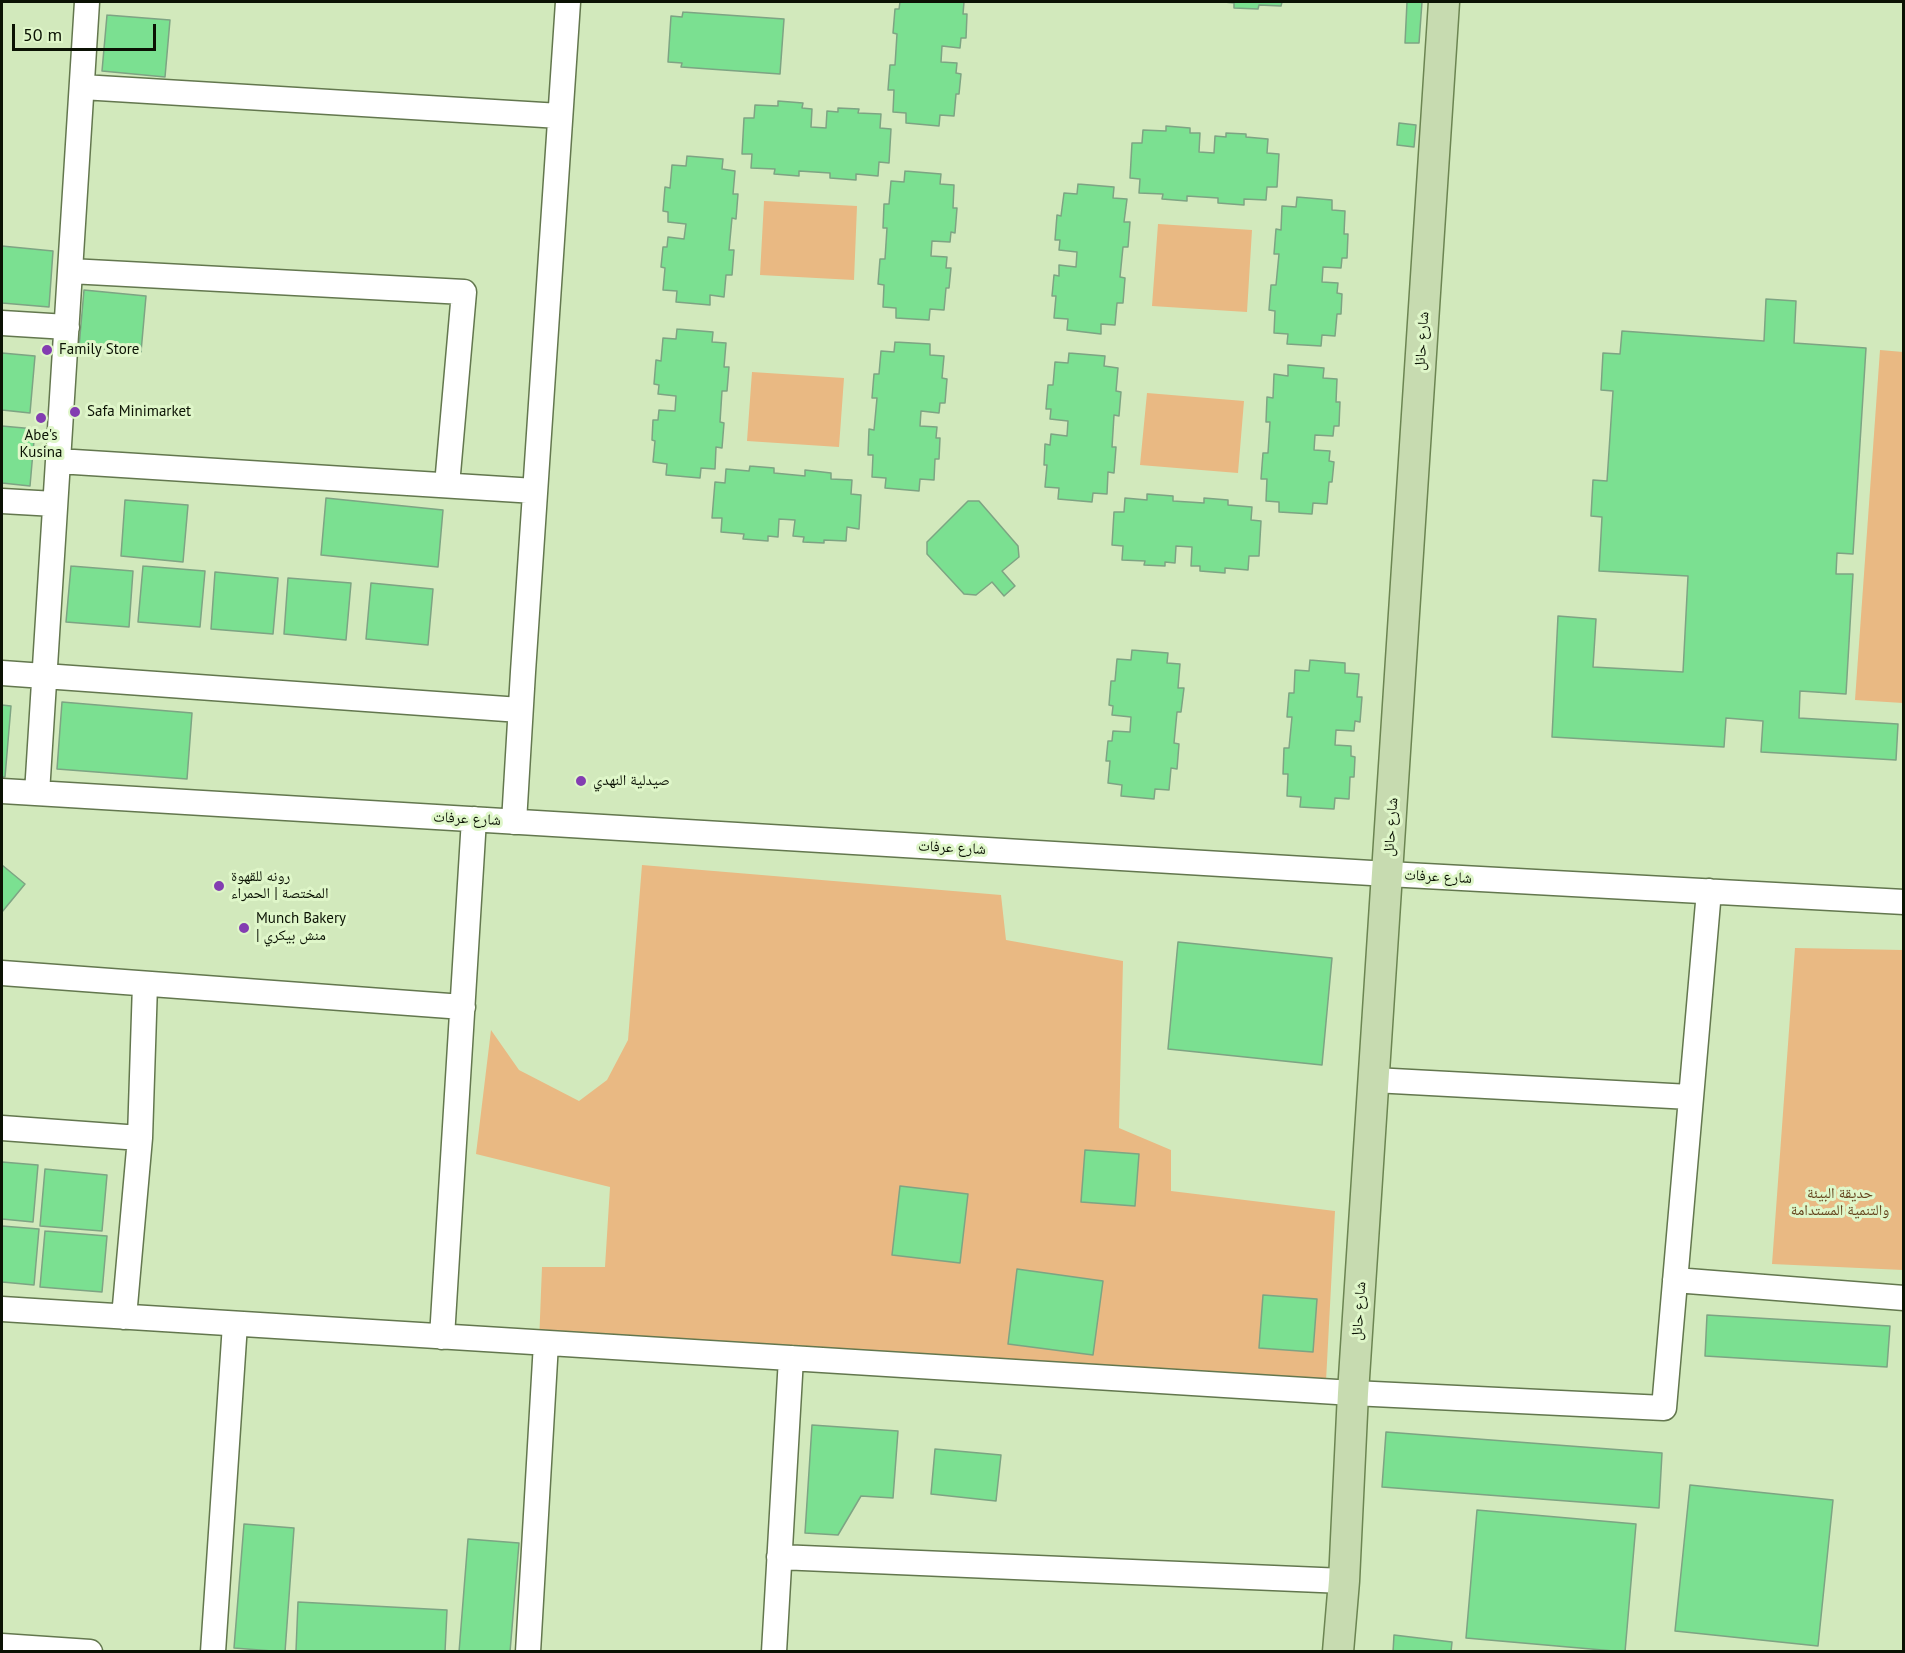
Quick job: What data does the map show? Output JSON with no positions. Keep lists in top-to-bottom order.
{
  "streets": {
    "main road": ["شارع حائل"],
    "street": ["شارع عرفات"]
  },
  "crossings": [
    ["شارع حائل", "شارع عرفات"]
  ],
  "parks": ["حديقة البيئة والتنمية المستدامة"],
  "places": [
    "Family Store",
    "Safa Minimarket",
    "Abe's Kusina",
    "صيدلية النهدي",
    "رونه للقهوة المختصة | الحمراء",
    "Munch Bakery | منش بيكري"
  ],
  "scale_bar": "50 m"
}
